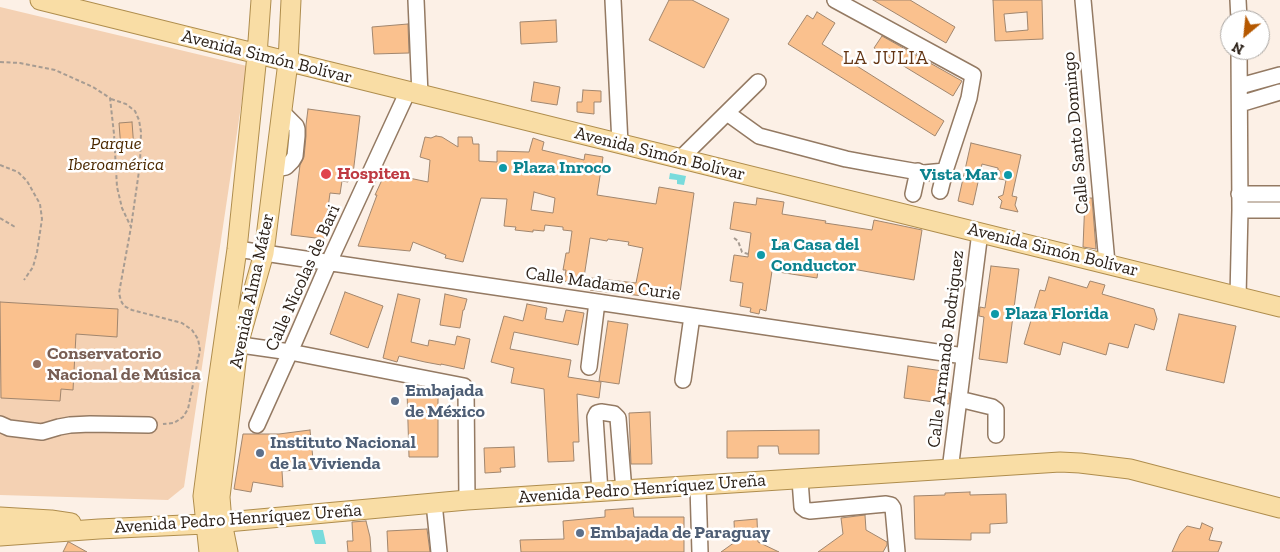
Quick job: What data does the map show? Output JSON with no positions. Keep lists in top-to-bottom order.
{
  "streets": {
    "main road": ["Avenida Simón Bolívar", "Avenida Alma Máter", "Avenida Pedro Henríquez Ureña"],
    "street": [
      "Calle Santo Domingo",
      "Calle Nicolas de Bari",
      "Calle Madame Curie",
      "Calle Armando Rodriguez"
    ]
  },
  "crossings": [
    ["Avenida Simón Bolívar", "Calle Santo Domingo"],
    ["Avenida Simón Bolívar", "Calle Nicolas de Bari"],
    ["Avenida Simón Bolívar", "Avenida Alma Máter"],
    ["Avenida Simón Bolívar", "Calle Armando Rodriguez"],
    ["Calle Nicolas de Bari", "Calle Madame Curie"],
    ["Calle Madame Curie", "Avenida Alma Máter"],
    ["Calle Madame Curie", "Calle Armando Rodriguez"],
    ["Avenida Alma Máter", "Avenida Pedro Henríquez Ureña"],
    ["Calle Armando Rodriguez", "Avenida Pedro Henríquez Ureña"]
  ],
  "districts": ["LA JULIA"],
  "parks": ["Parque Iberoamérica"],
  "places": [
    "Plaza Inroco",
    "Hospiten",
    "Vista Mar",
    "La Casa del Conductor",
    "Plaza Florida",
    "Conservatorio Nacional de Música",
    "Embajada de México",
    "Instituto Nacional de la Vivienda",
    "Embajada de Paraguay"
  ],
  "north": "bottom left"
}
